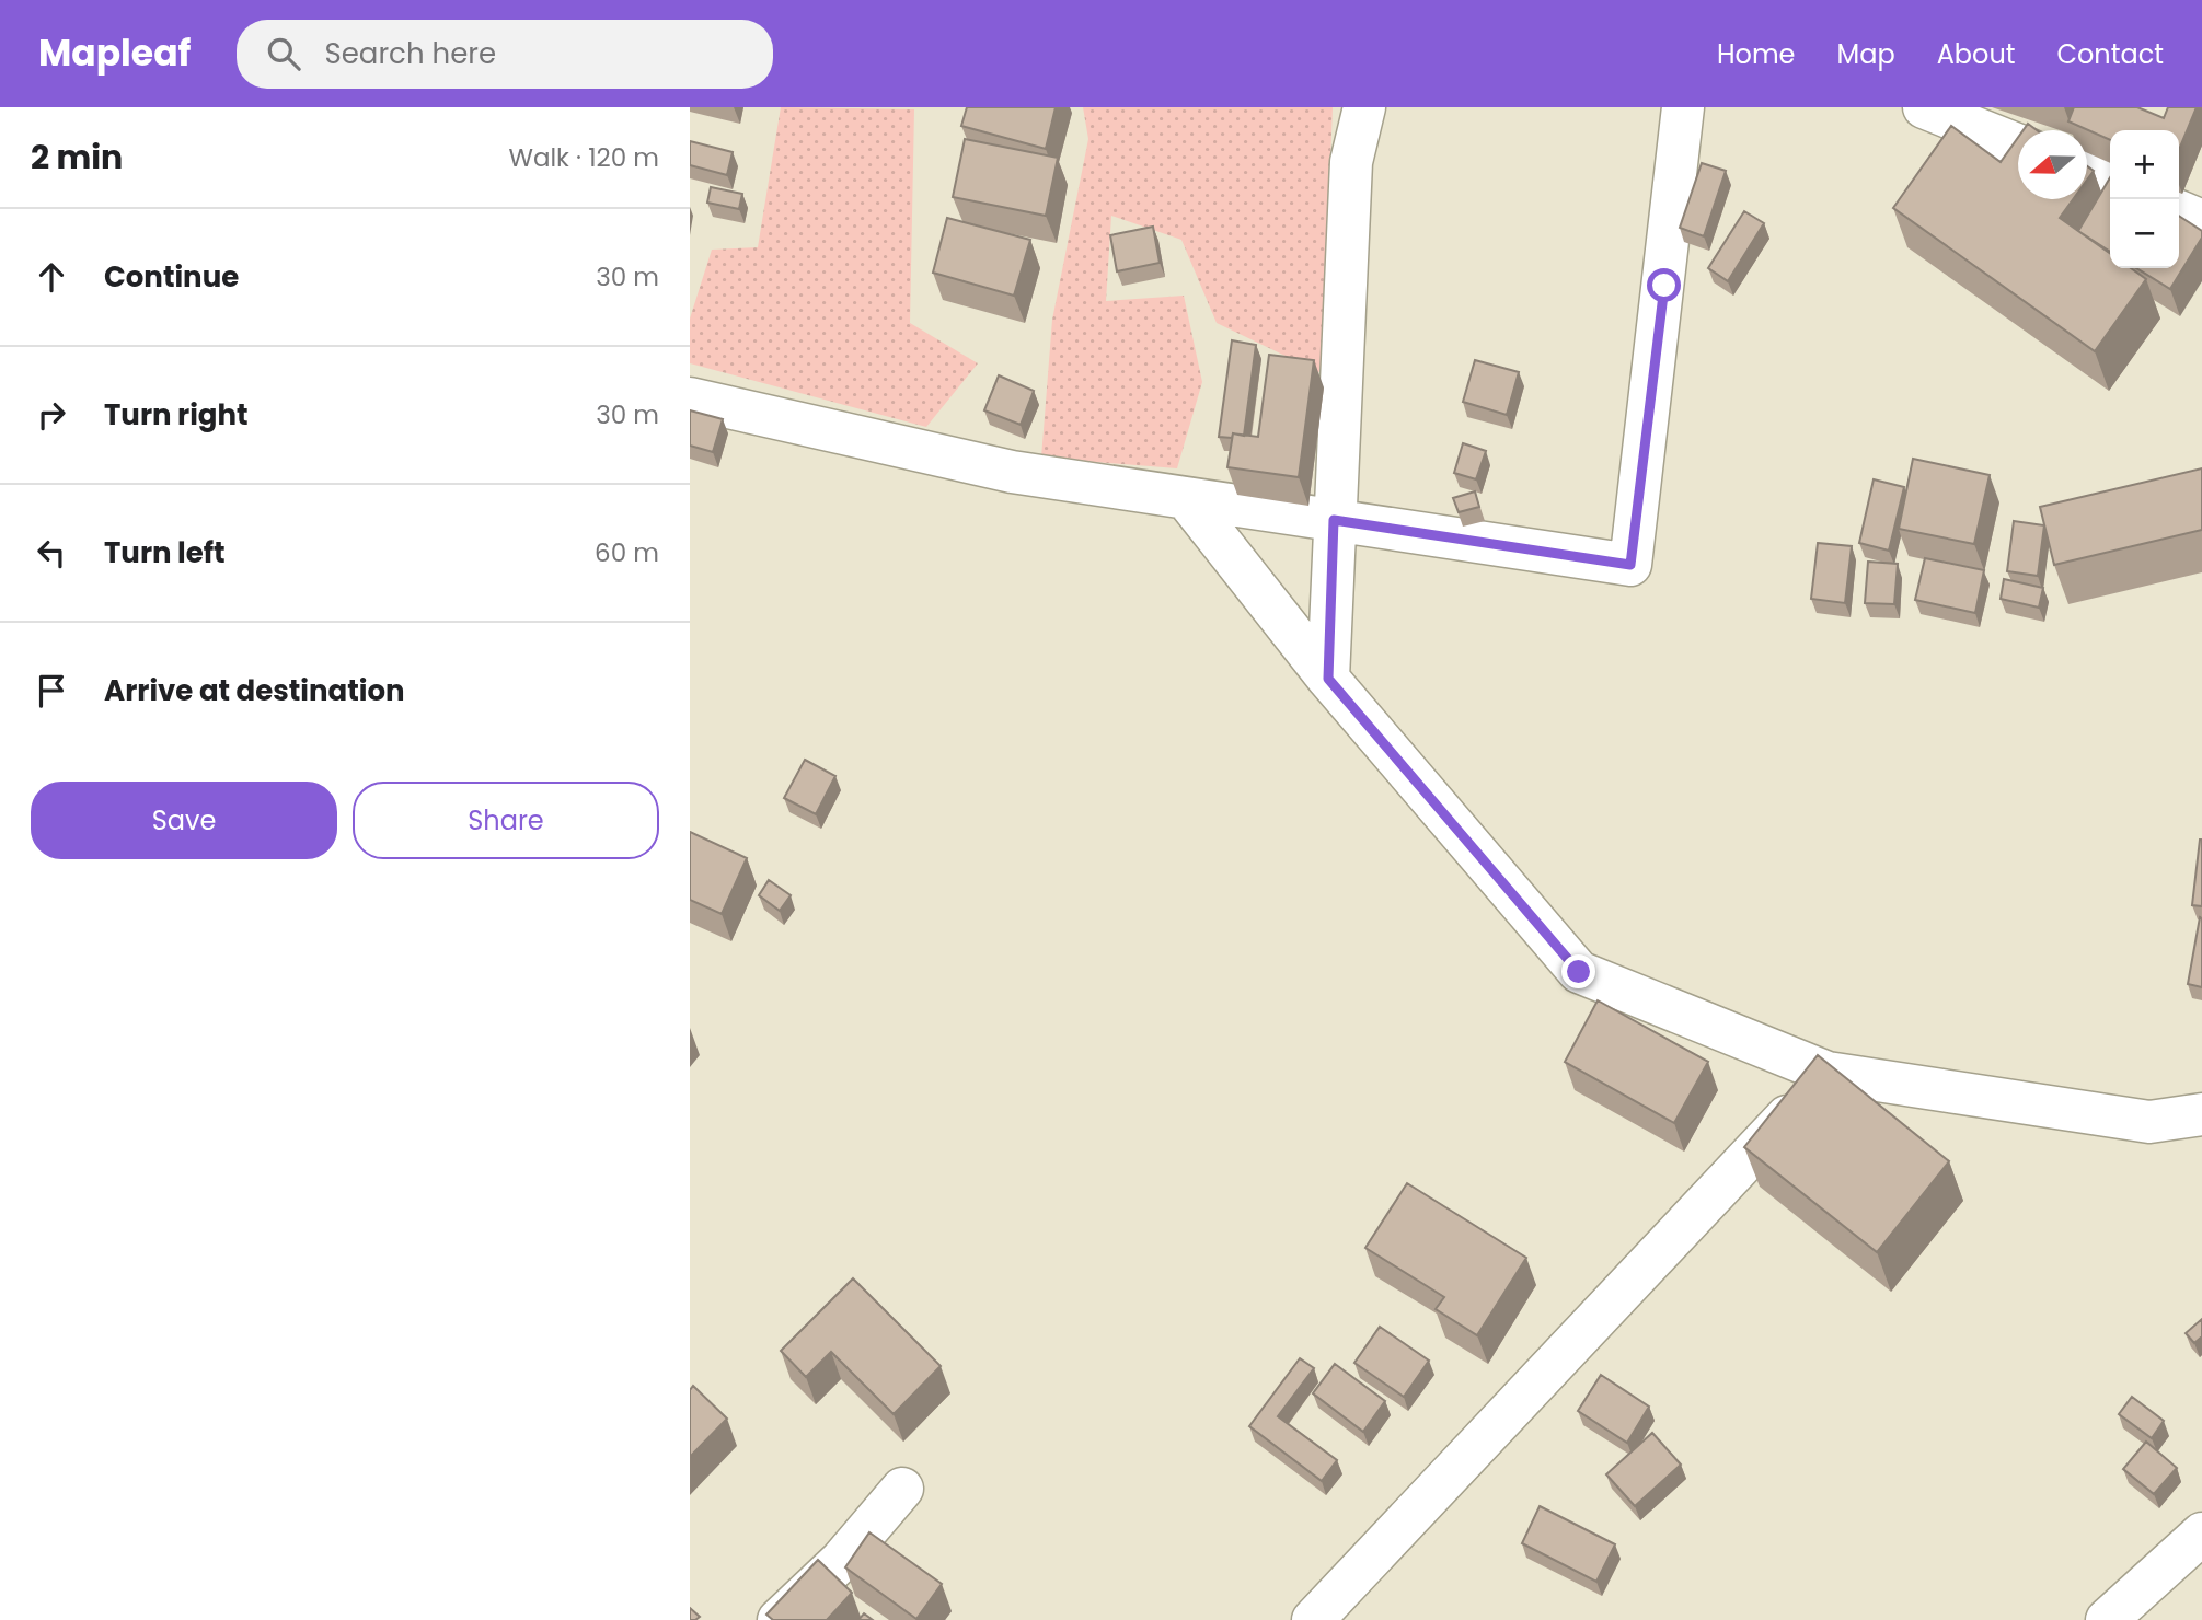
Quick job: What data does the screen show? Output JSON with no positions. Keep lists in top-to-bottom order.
{
  "north": "left",
  "page": {
    "header": "Mapleaf",
    "search": "Search here",
    "nav": [
      "Home",
      "Map",
      "About",
      "Contact"
    ],
    "heading": ["2 min", "Walk · 120 m"],
    "map_buttons": ["+", "−"],
    "list": [
      ["Continue", "30 m"],
      ["Turn right", "30 m"],
      ["Turn left", "60 m"],
      "Arrive at destination"
    ],
    "buttons": ["Save", "Share"]
  }
}
